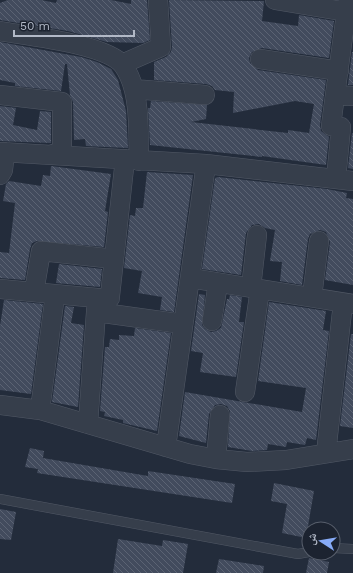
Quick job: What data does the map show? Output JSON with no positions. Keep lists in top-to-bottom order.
{
  "scale_bar": "50 m",
  "north": "left"
}
